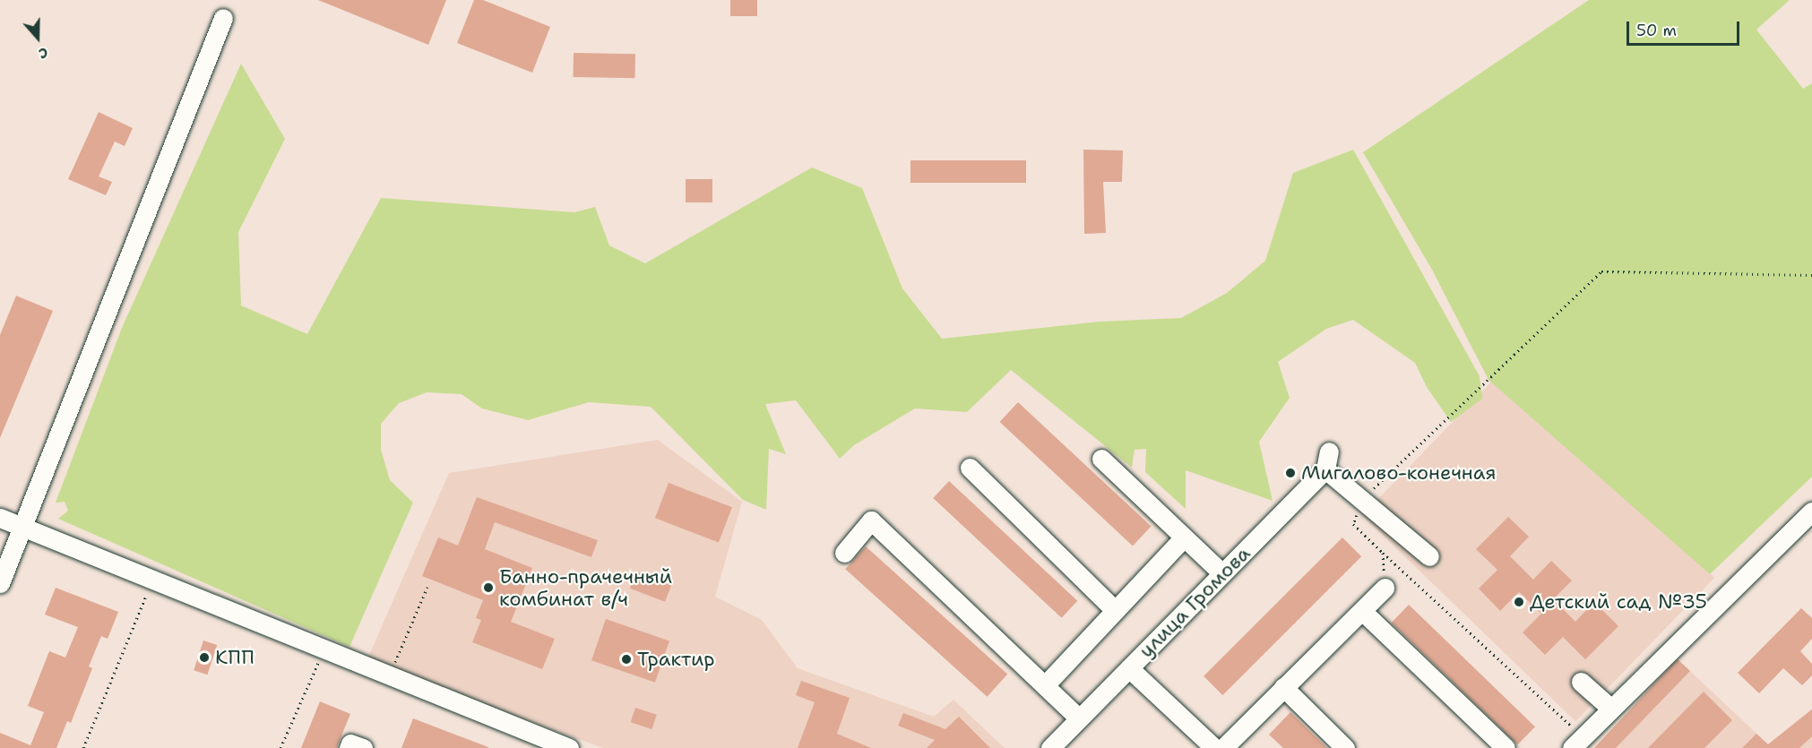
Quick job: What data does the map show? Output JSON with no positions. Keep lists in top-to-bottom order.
{
  "streets": {
    "street": ["улица Громова"]
  },
  "places": [
    "Мигалово-конечная",
    "Банно-прачечный комбинат в/ч",
    "Детский сад №35",
    "КПП",
    "Трактир"
  ],
  "scale_bar": "50 m",
  "north": "bottom"
}
